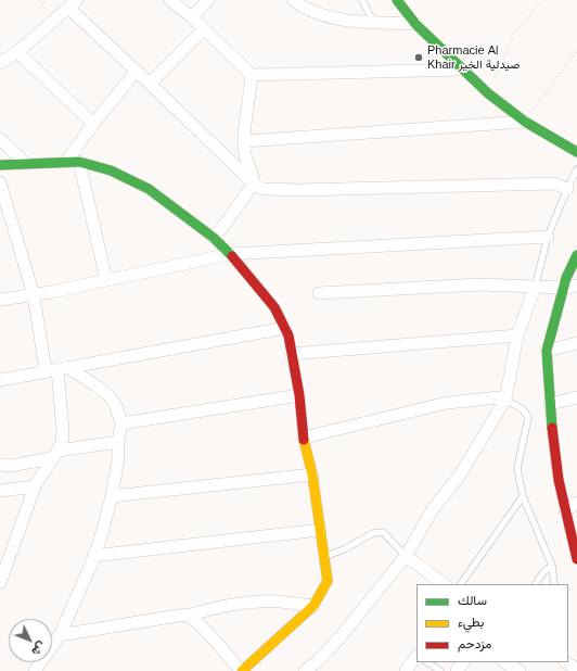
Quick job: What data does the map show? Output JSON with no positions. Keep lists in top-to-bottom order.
{
  "places": ["Pharmacie Al Khair صيدلية الخير"],
  "legend": ["سالك", "بطيء", "مزدحم"],
  "north": "bottom right"
}
